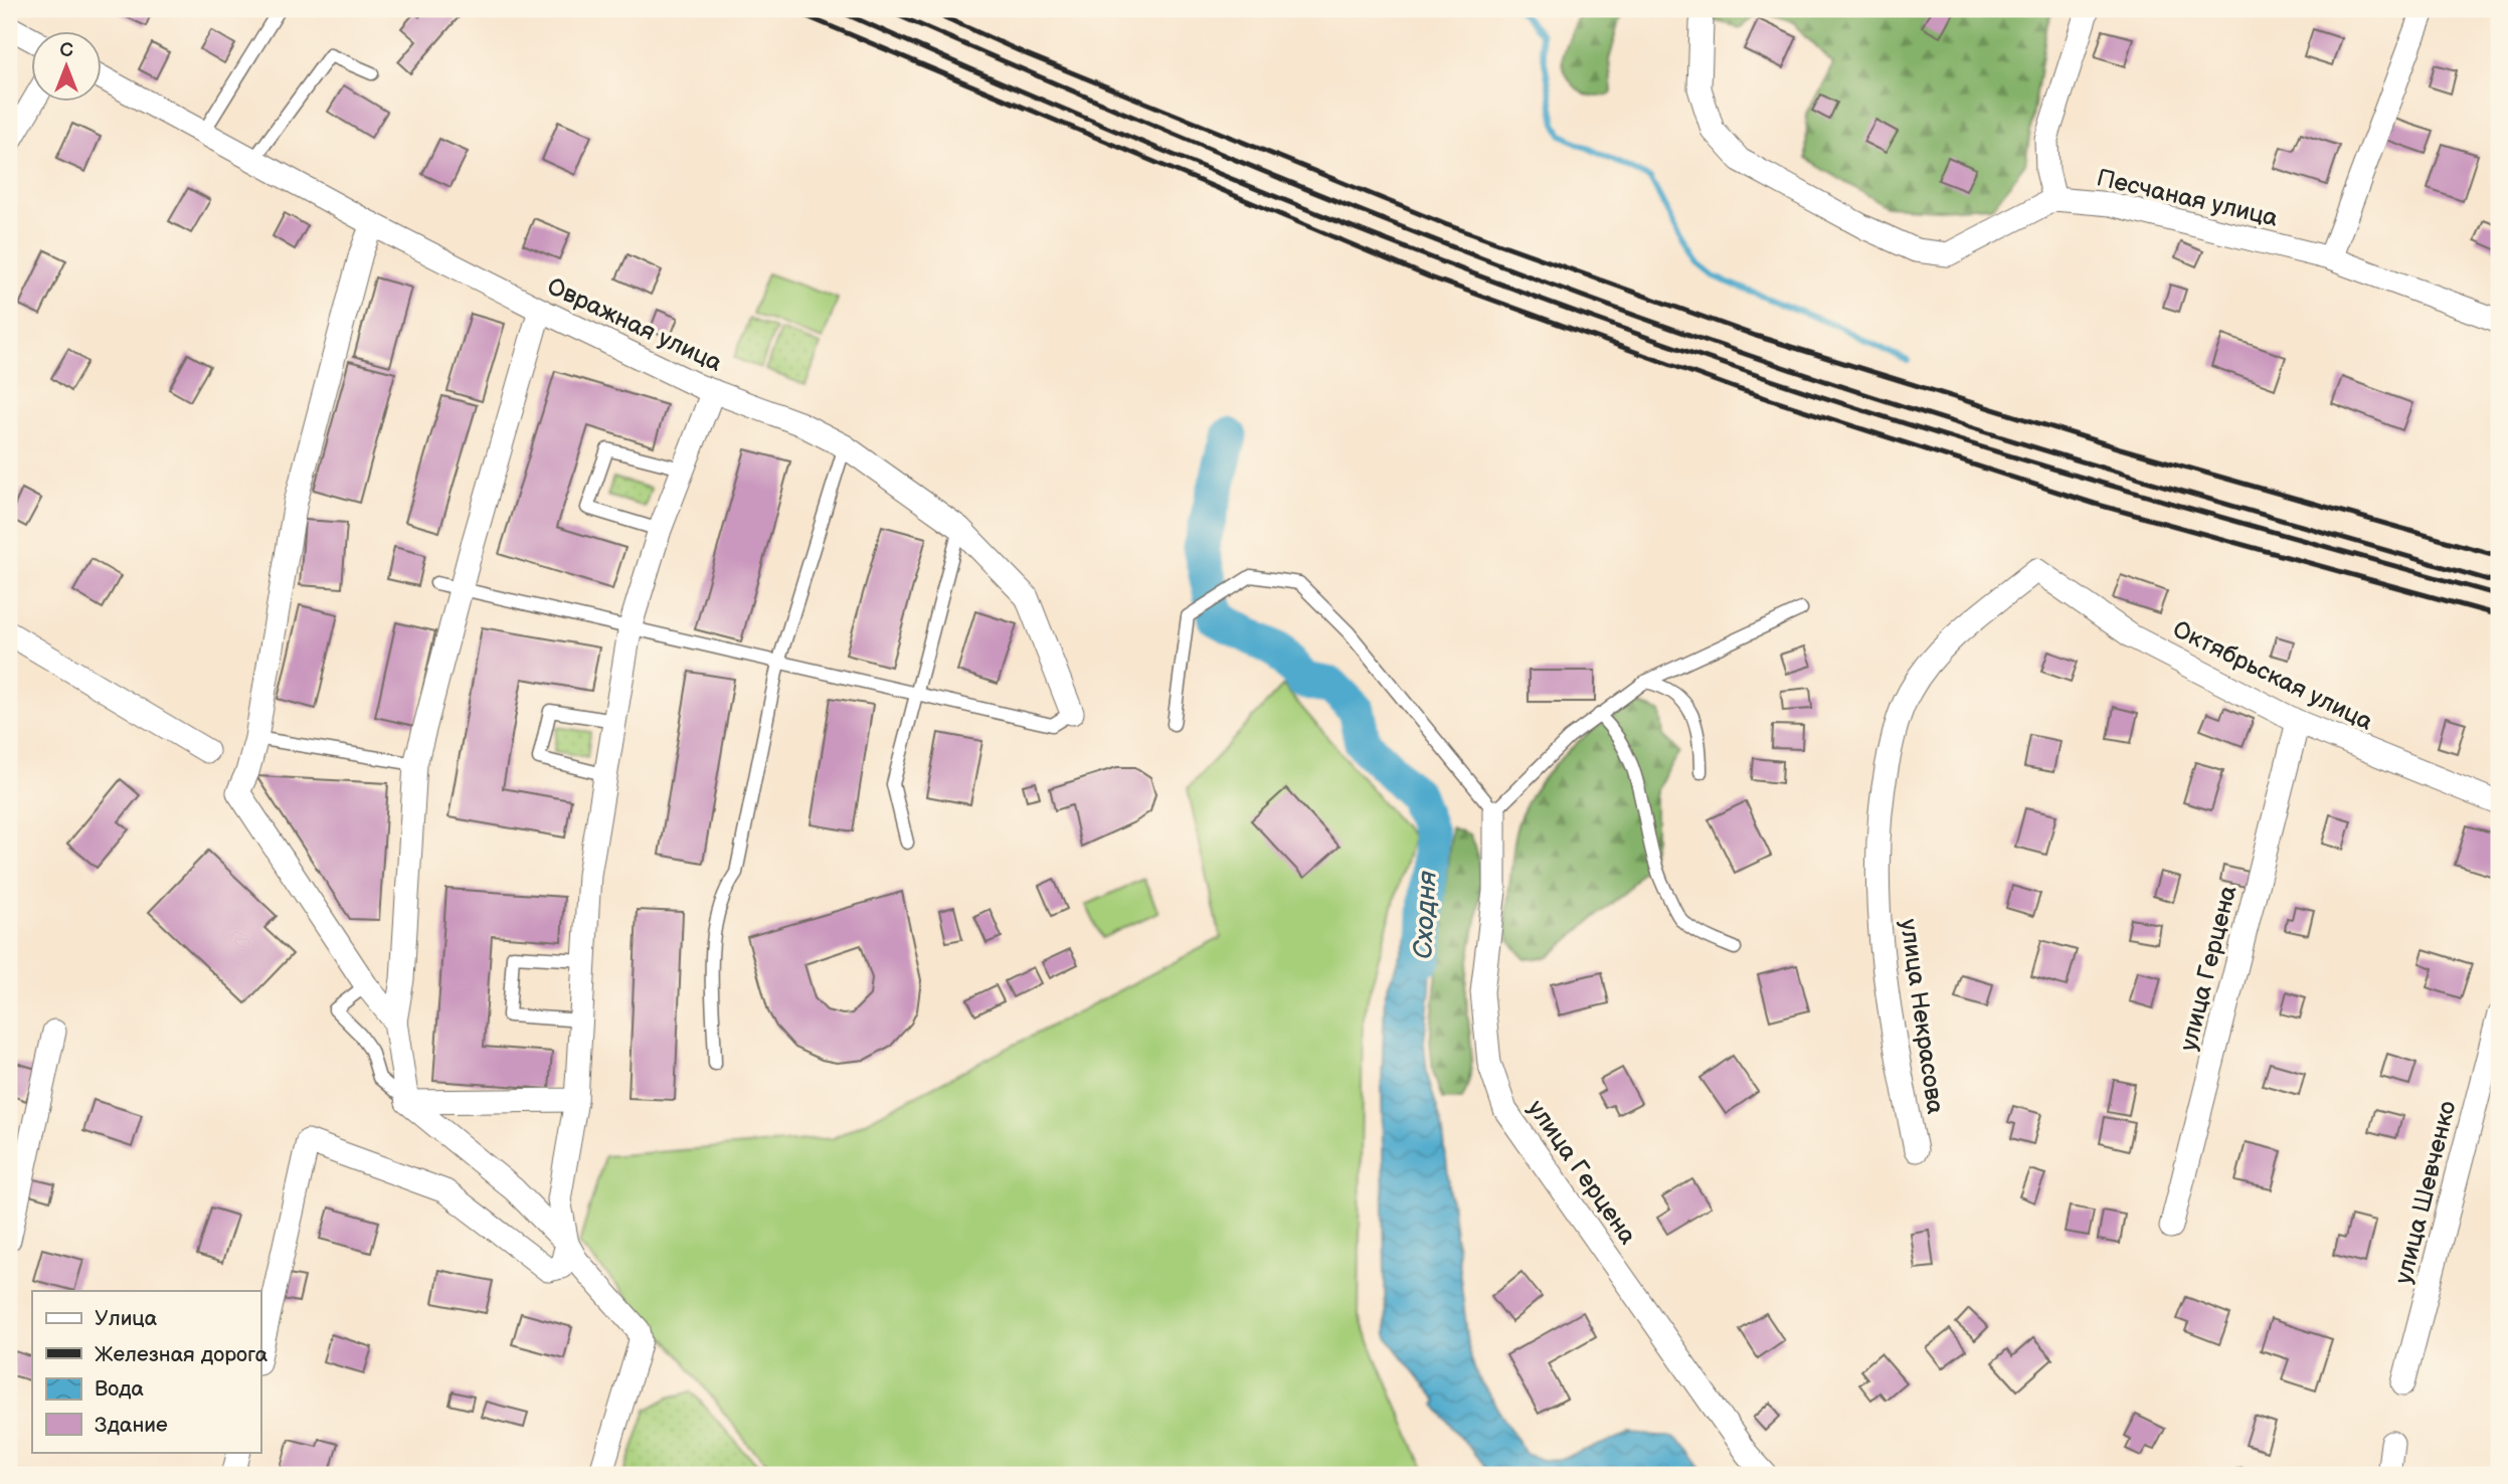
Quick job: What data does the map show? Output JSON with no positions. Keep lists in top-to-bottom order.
{
  "streets": {
    "street": [
      "Песчаная улица",
      "Овражная улица",
      "Октябрьская улица",
      "улица Герцена",
      "улица Некрасова",
      "улица Шевченко"
    ]
  },
  "crossings": [
    ["Октябрьская улица", "улица Герцена"],
    ["Октябрьская улица", "улица Некрасова"]
  ],
  "water": ["Сходня"],
  "legend": [
    "Улица",
    "Железная дорога",
    "Вода",
    "Здание"
  ],
  "north": "top"
}
